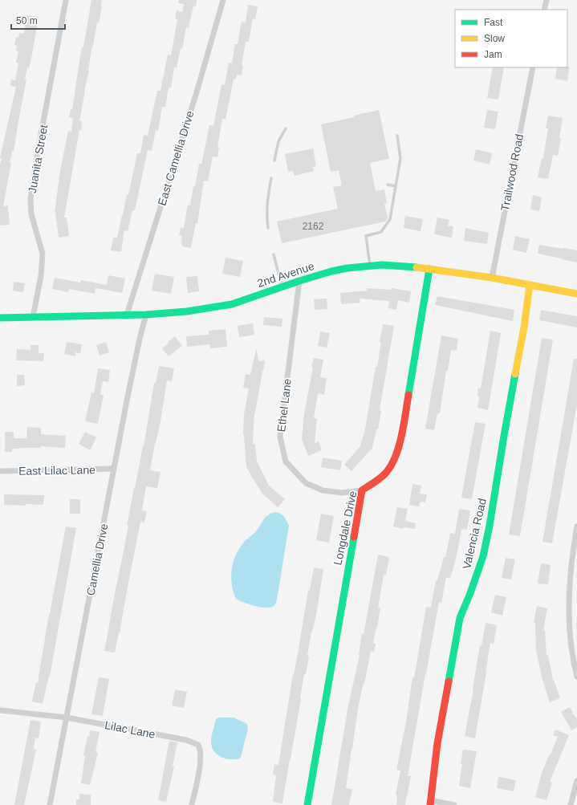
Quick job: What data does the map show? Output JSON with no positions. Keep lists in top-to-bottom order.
{
  "streets": {
    "street": [
      "East Camellia Drive",
      "Juanita Street",
      "Trailwood Road",
      "2nd Avenue",
      "Ethel Lane",
      "East Lilac Lane",
      "Longdale Drive",
      "Valencia Road",
      "Camellia Drive",
      "Lilac Lane"
    ]
  },
  "crossings": [
    ["East Camellia Drive", "2nd Avenue"],
    ["Juanita Street", "2nd Avenue"],
    ["Trailwood Road", "2nd Avenue"],
    ["2nd Avenue", "Ethel Lane"],
    ["2nd Avenue", "Longdale Drive"],
    ["2nd Avenue", "Valencia Road"],
    ["2nd Avenue", "Camellia Drive"],
    ["Ethel Lane", "Longdale Drive"],
    ["East Lilac Lane", "Camellia Drive"],
    ["Camellia Drive", "Lilac Lane"]
  ],
  "house_numbers": ["2162"],
  "legend": ["Fast", "Slow", "Jam"],
  "scale_bar": "50 m"
}
